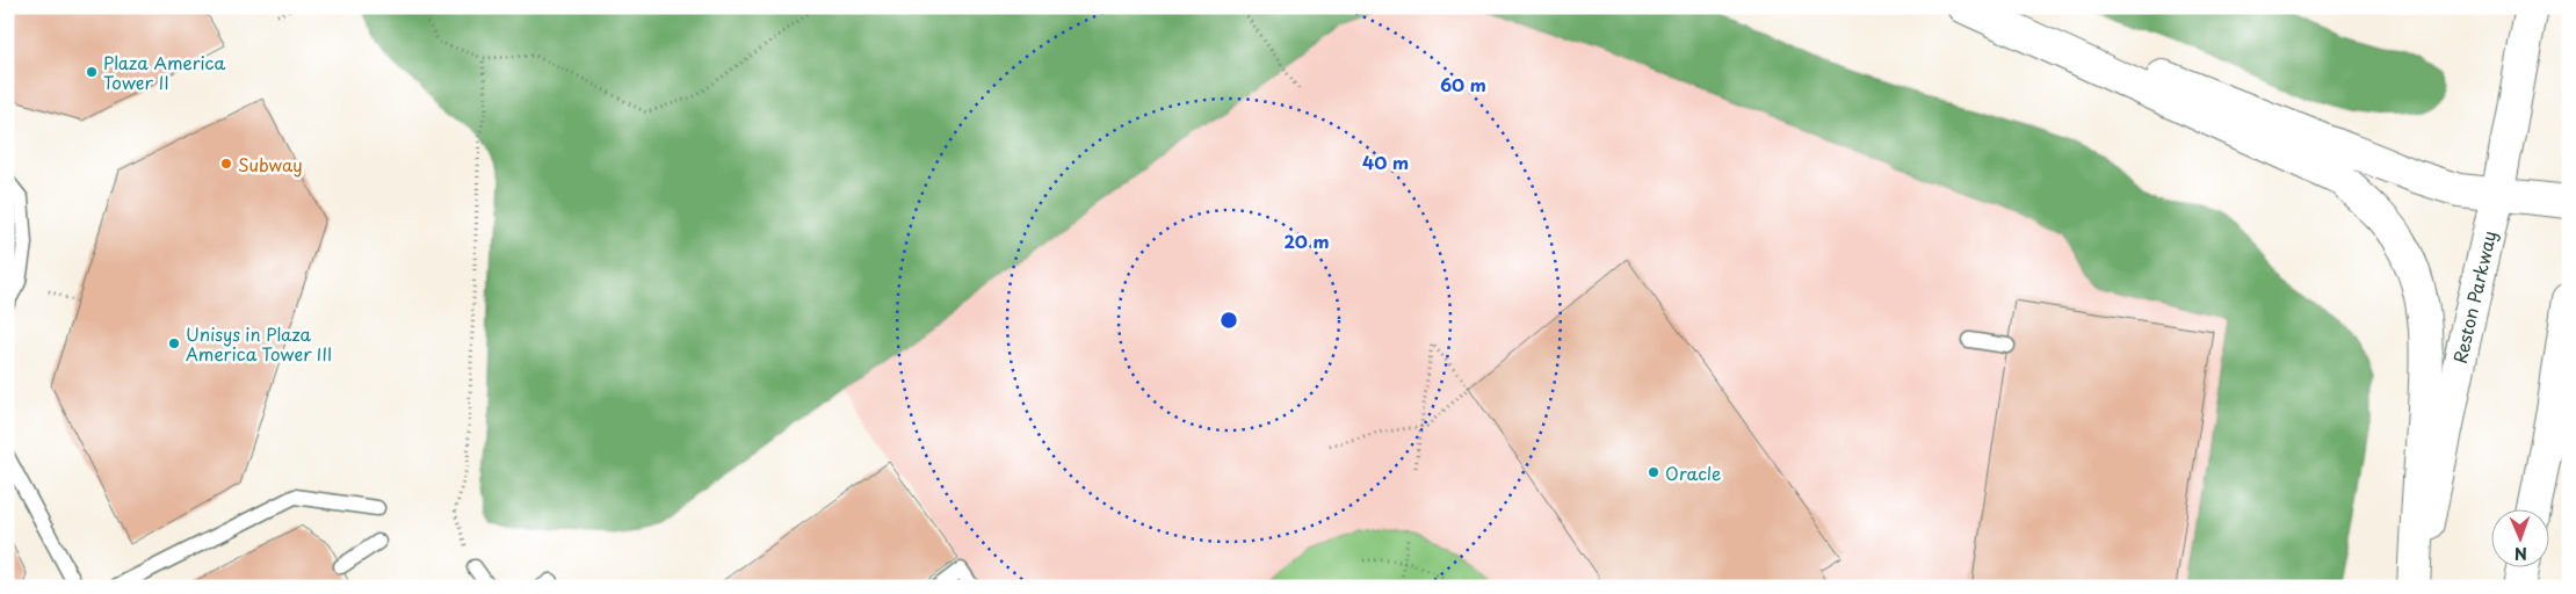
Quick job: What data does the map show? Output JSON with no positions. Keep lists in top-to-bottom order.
{
  "streets": {
    "main road": ["Reston Parkway"]
  },
  "places": [
    "Plaza America Tower II",
    "Subway",
    "Unisys in Plaza America Tower III",
    "Oracle"
  ],
  "north": "bottom",
  "rings": ["60 m", "40 m", "20 m"]
}
